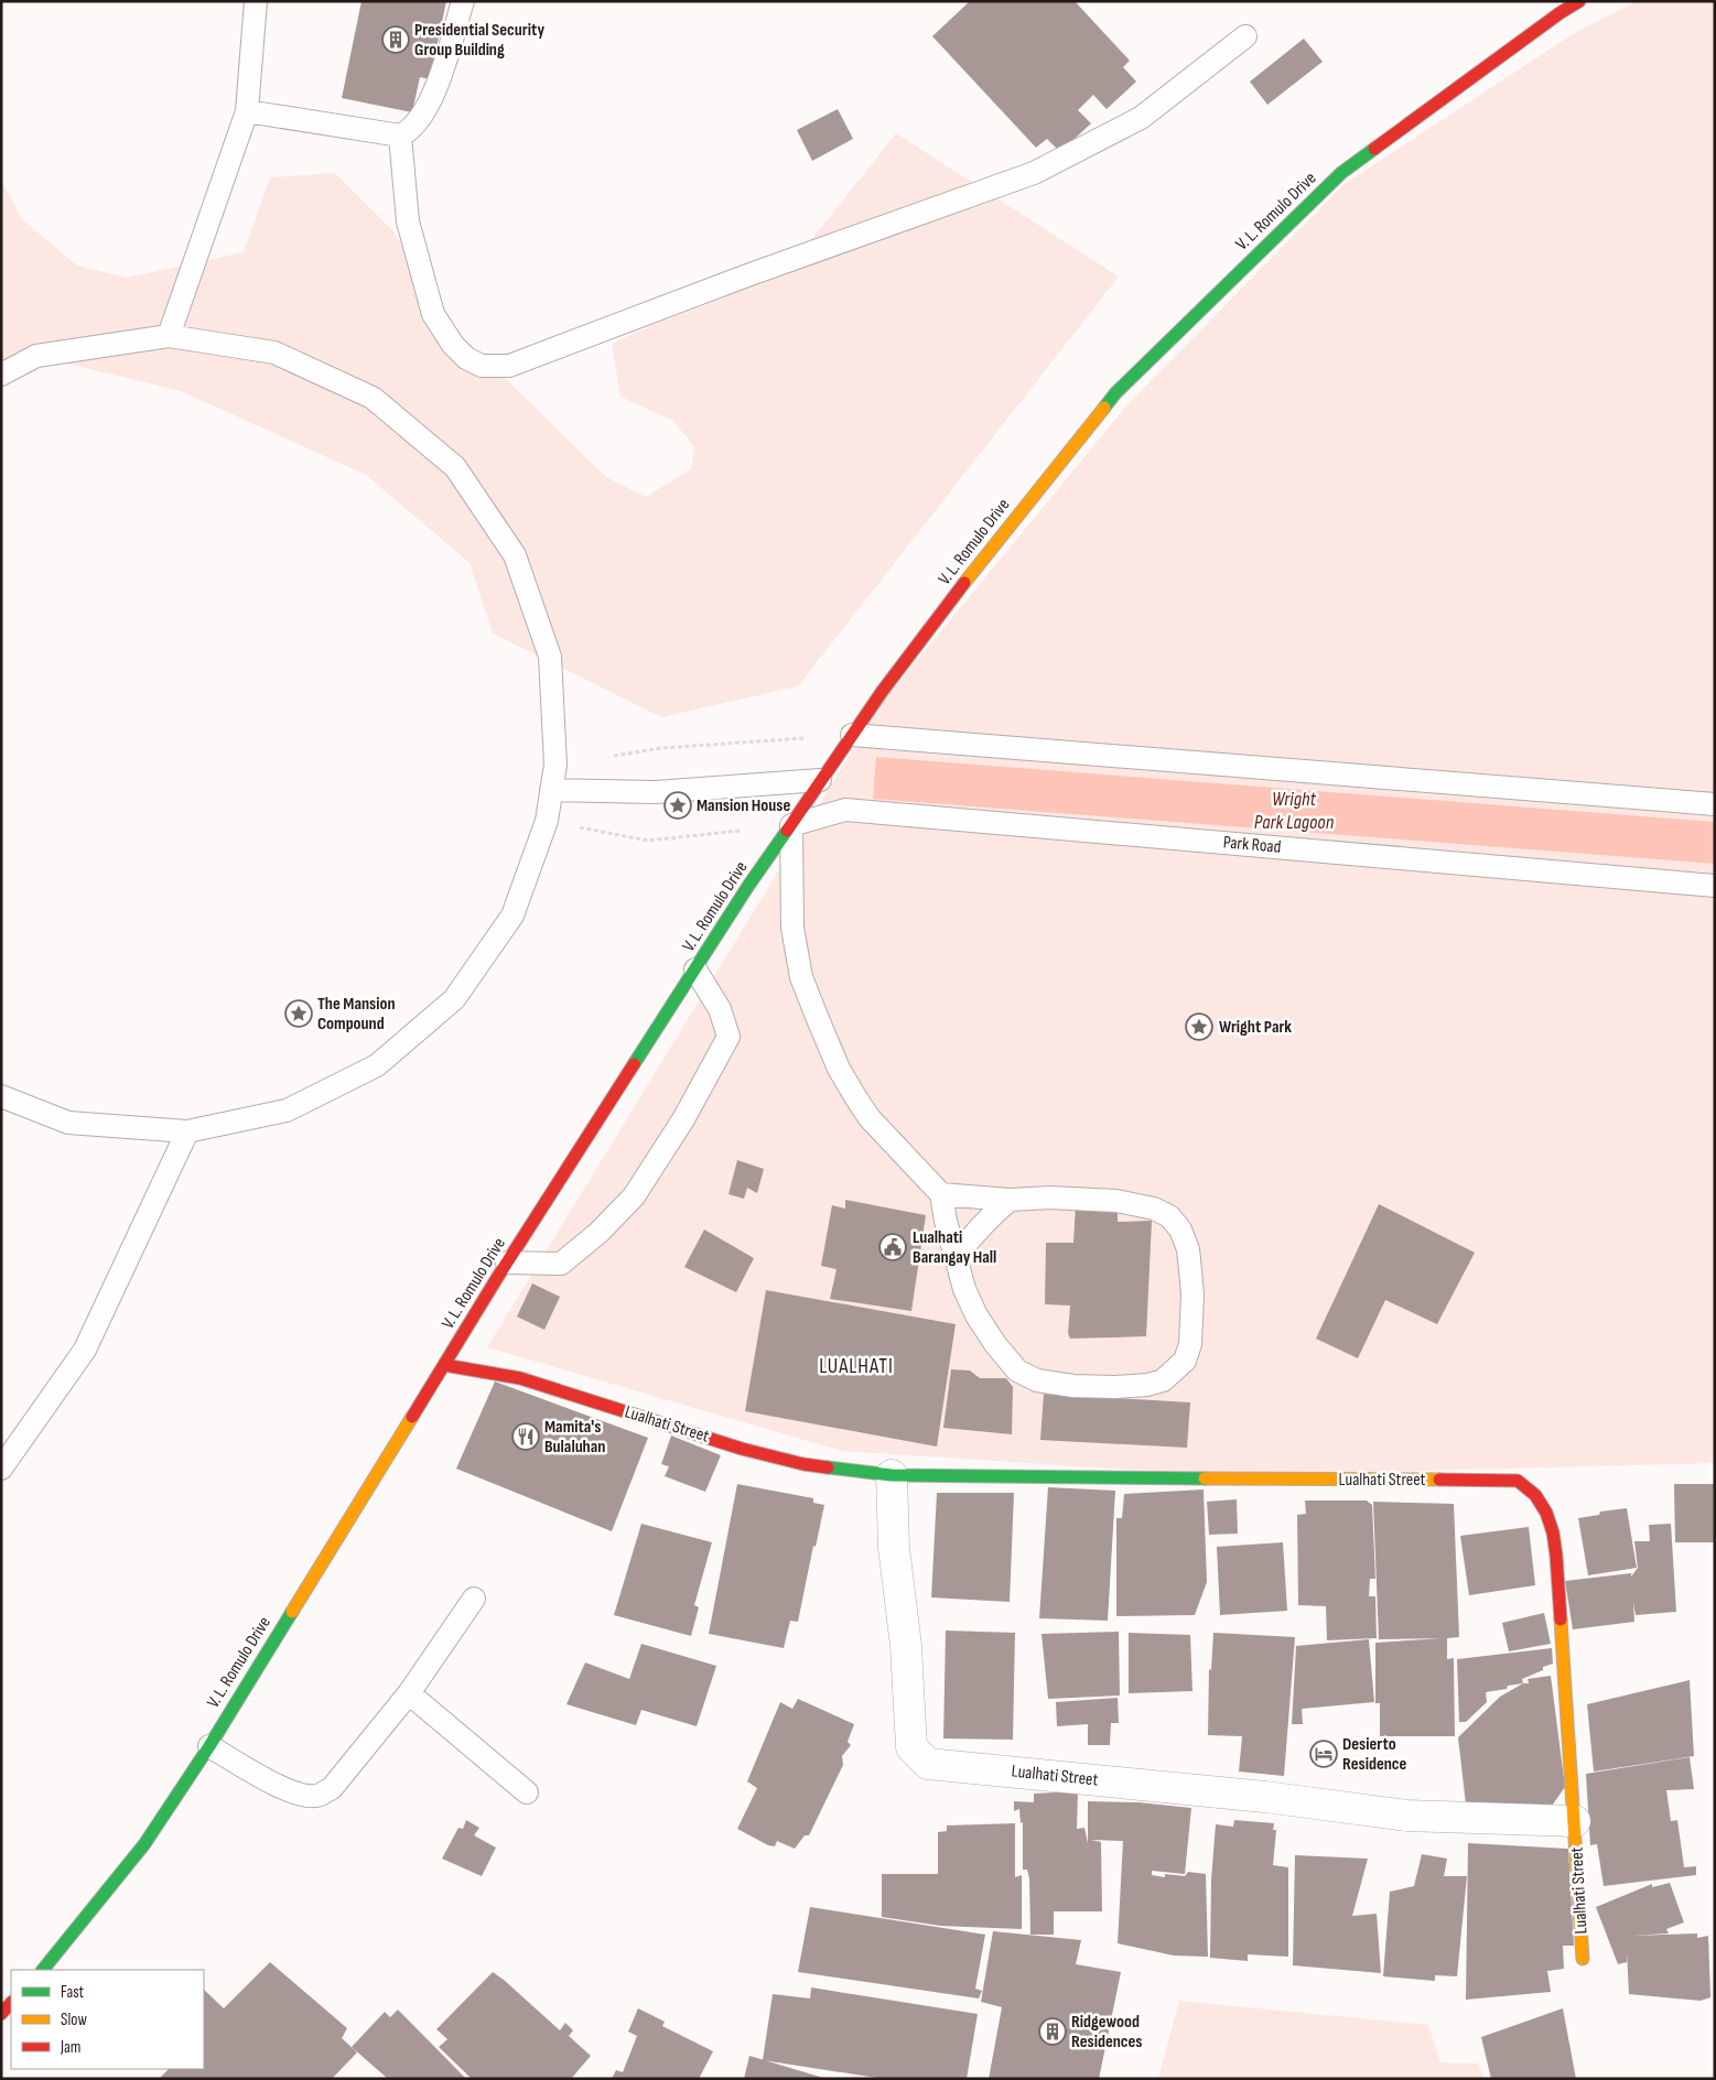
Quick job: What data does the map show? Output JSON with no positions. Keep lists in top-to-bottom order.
{
  "streets": {
    "main road": ["V. L. Romulo Drive", "Lualhati Street"],
    "lane": ["Park Road"]
  },
  "crossings": [
    ["V. L. Romulo Drive", "Park Road"],
    ["V. L. Romulo Drive", "Lualhati Street"]
  ],
  "districts": ["LUALHATI"],
  "water": ["Wright Park Lagoon"],
  "places": {
    "building": ["Presidential Security Group Building", "Ridgewood Residences"],
    "place": ["Mansion House", "The Mansion Compound", "Wright Park"],
    "public building": ["Lualhati Barangay Hall"],
    "restaurant": ["Mamita's Bulaluhan"],
    "hotel": ["Desierto Residence"]
  },
  "legend": ["Fast", "Slow", "Jam"]
}
